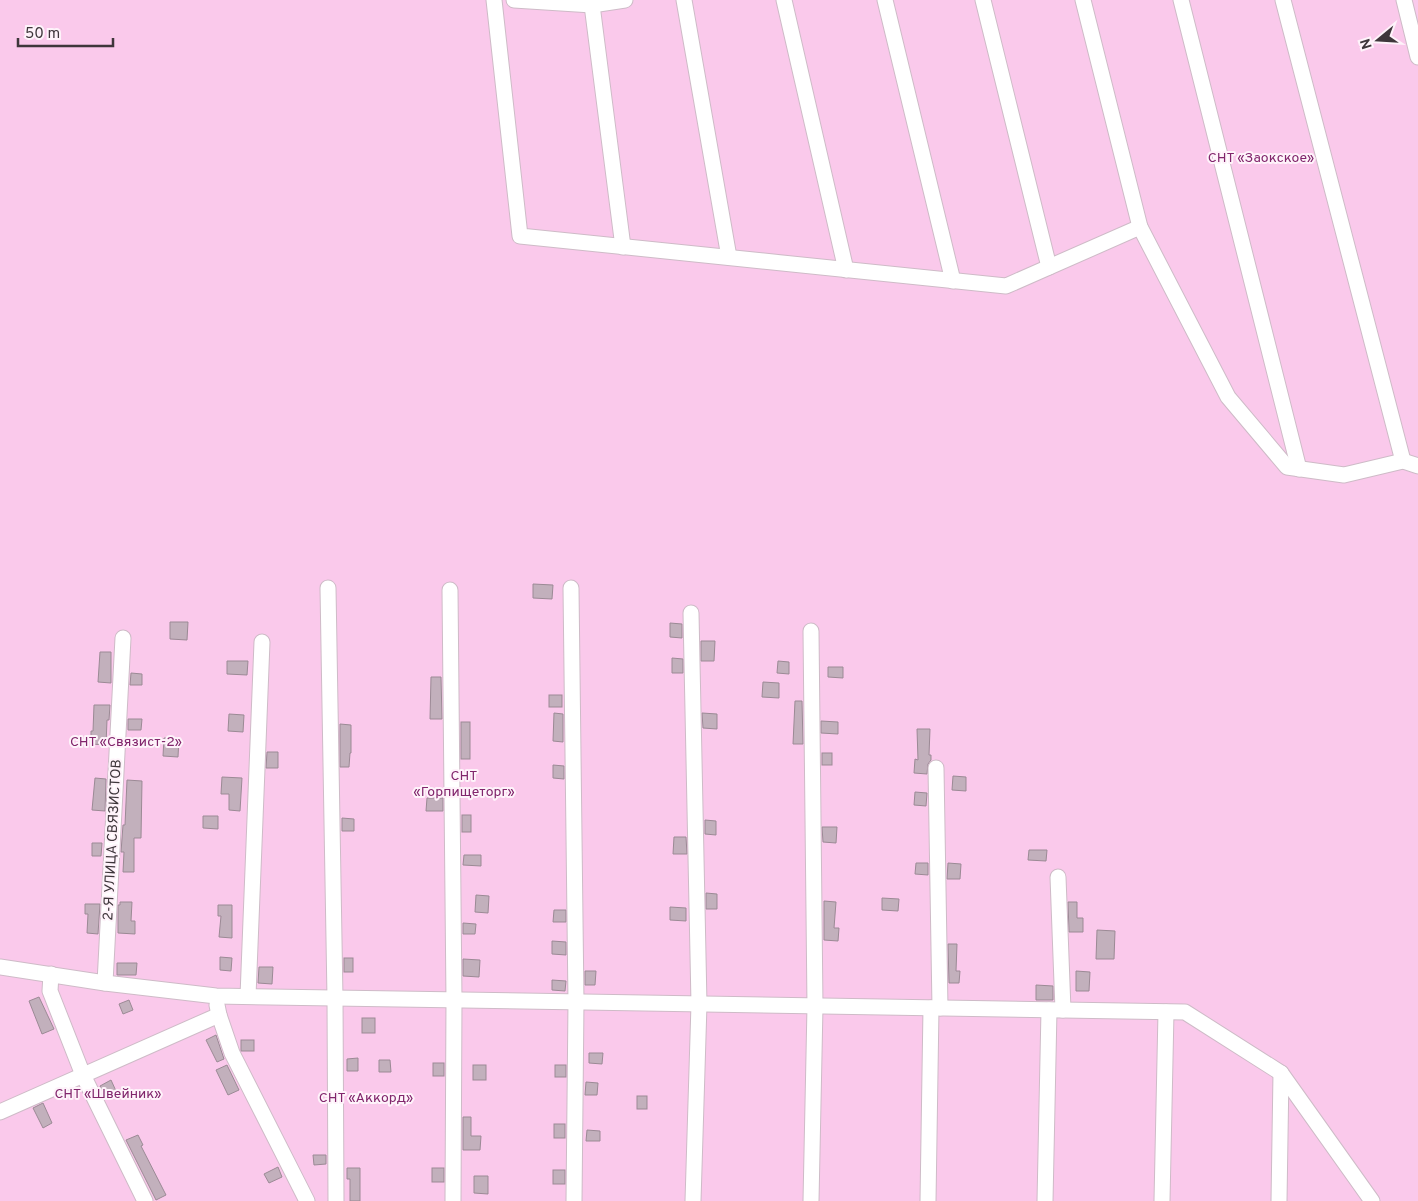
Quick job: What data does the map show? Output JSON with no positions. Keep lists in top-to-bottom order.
{
  "streets": {
    "street": ["2-Я УЛИЦА СВЯЗИСТОВ"]
  },
  "parks": [
    "СНТ «Заокское»",
    "СНТ «Связист-2»",
    "СНТ «Горпищеторг»",
    "СНТ «Швейник»",
    "СНТ «Аккорд»"
  ],
  "scale_bar": "50 m",
  "north": "left"
}
